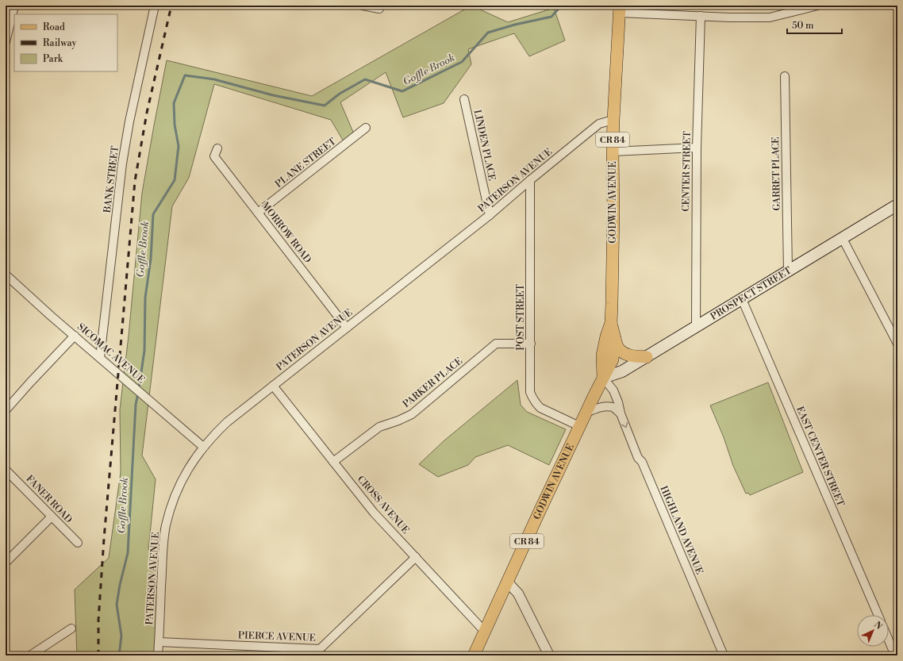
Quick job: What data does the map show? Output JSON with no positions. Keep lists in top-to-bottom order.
{
  "streets": {
    "main road": ["CR 84", "GODWIN AVENUE", "PROSPECT STREET"],
    "street": [
      "LINDEN PLACE",
      "PLANE STREET",
      "CENTER STREET",
      "GARRET PLACE",
      "BANK STREET",
      "PATERSON AVENUE",
      "MORROW ROAD",
      "POST STREET",
      "SICOMAC AVENUE",
      "PARKER PLACE",
      "EAST CENTER STREET",
      "FANER ROAD",
      "CROSS AVENUE",
      "HIGHLAND AVENUE",
      "PIERCE AVENUE"
    ]
  },
  "crossings": [
    ["LINDEN PLACE", "PATERSON AVENUE"],
    ["PLANE STREET", "MORROW ROAD"],
    ["CENTER STREET", "PROSPECT STREET"],
    ["GARRET PLACE", "PROSPECT STREET"],
    ["BANK STREET", "SICOMAC AVENUE"],
    ["PATERSON AVENUE", "GODWIN AVENUE"],
    ["PATERSON AVENUE", "MORROW ROAD"],
    ["PATERSON AVENUE", "POST STREET"],
    ["PATERSON AVENUE", "SICOMAC AVENUE"],
    ["PATERSON AVENUE", "CROSS AVENUE"],
    ["PATERSON AVENUE", "PIERCE AVENUE"],
    ["GODWIN AVENUE", "PROSPECT STREET"],
    ["GODWIN AVENUE", "POST STREET"],
    ["GODWIN AVENUE", "CROSS AVENUE"],
    ["GODWIN AVENUE", "HIGHLAND AVENUE"],
    ["PROSPECT STREET", "EAST CENTER STREET"],
    ["PROSPECT STREET", "HIGHLAND AVENUE"],
    ["POST STREET", "PARKER PLACE"],
    ["PARKER PLACE", "CROSS AVENUE"],
    ["CROSS AVENUE", "PIERCE AVENUE"]
  ],
  "one_way": ["HIGHLAND AVENUE"],
  "water": ["Goffle Brook"],
  "legend": ["Road", "Railway", "Park"],
  "scale_bar": "50 m",
  "north": "top right"
}
